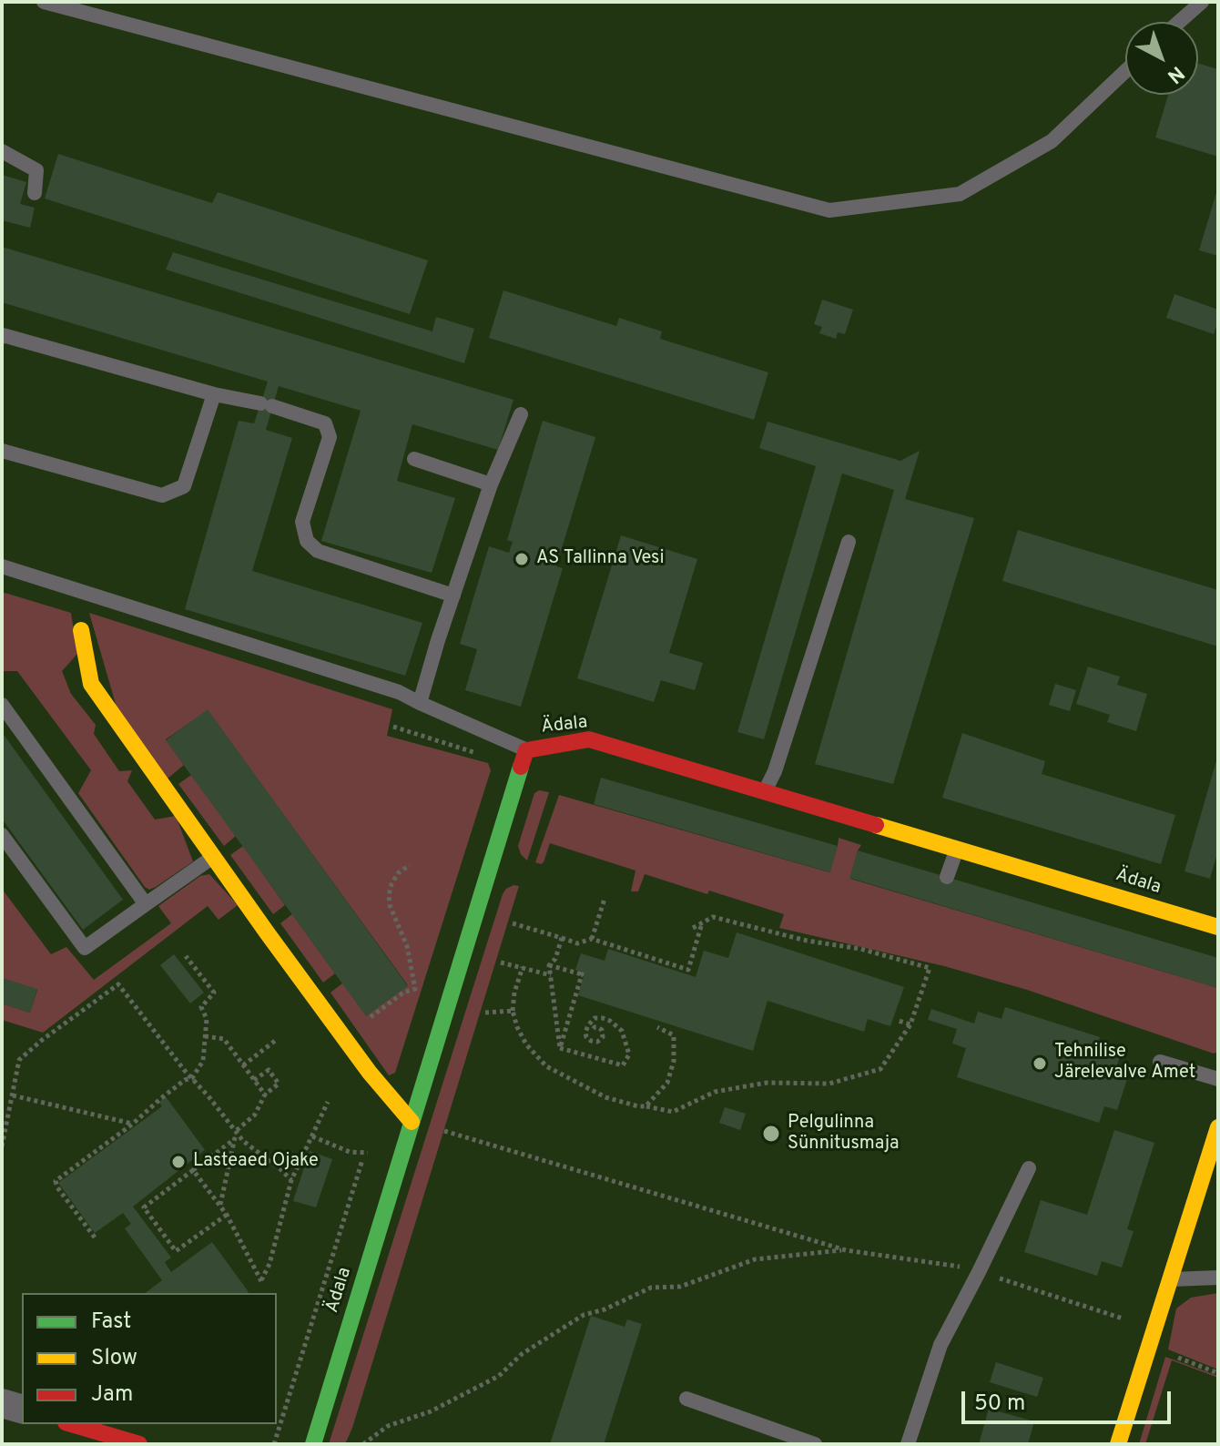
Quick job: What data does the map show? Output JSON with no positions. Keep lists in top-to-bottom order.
{
  "streets": {
    "street": ["Ädala"]
  },
  "places": [
    "AS Tallinna Vesi",
    "Tehnilise Järelevalve Amet",
    "Pelgulinna Sünnitusmaja",
    "Lasteaed Ojake"
  ],
  "legend": ["Fast", "Slow", "Jam"],
  "scale_bar": "50 m",
  "north": "bottom right"
}
